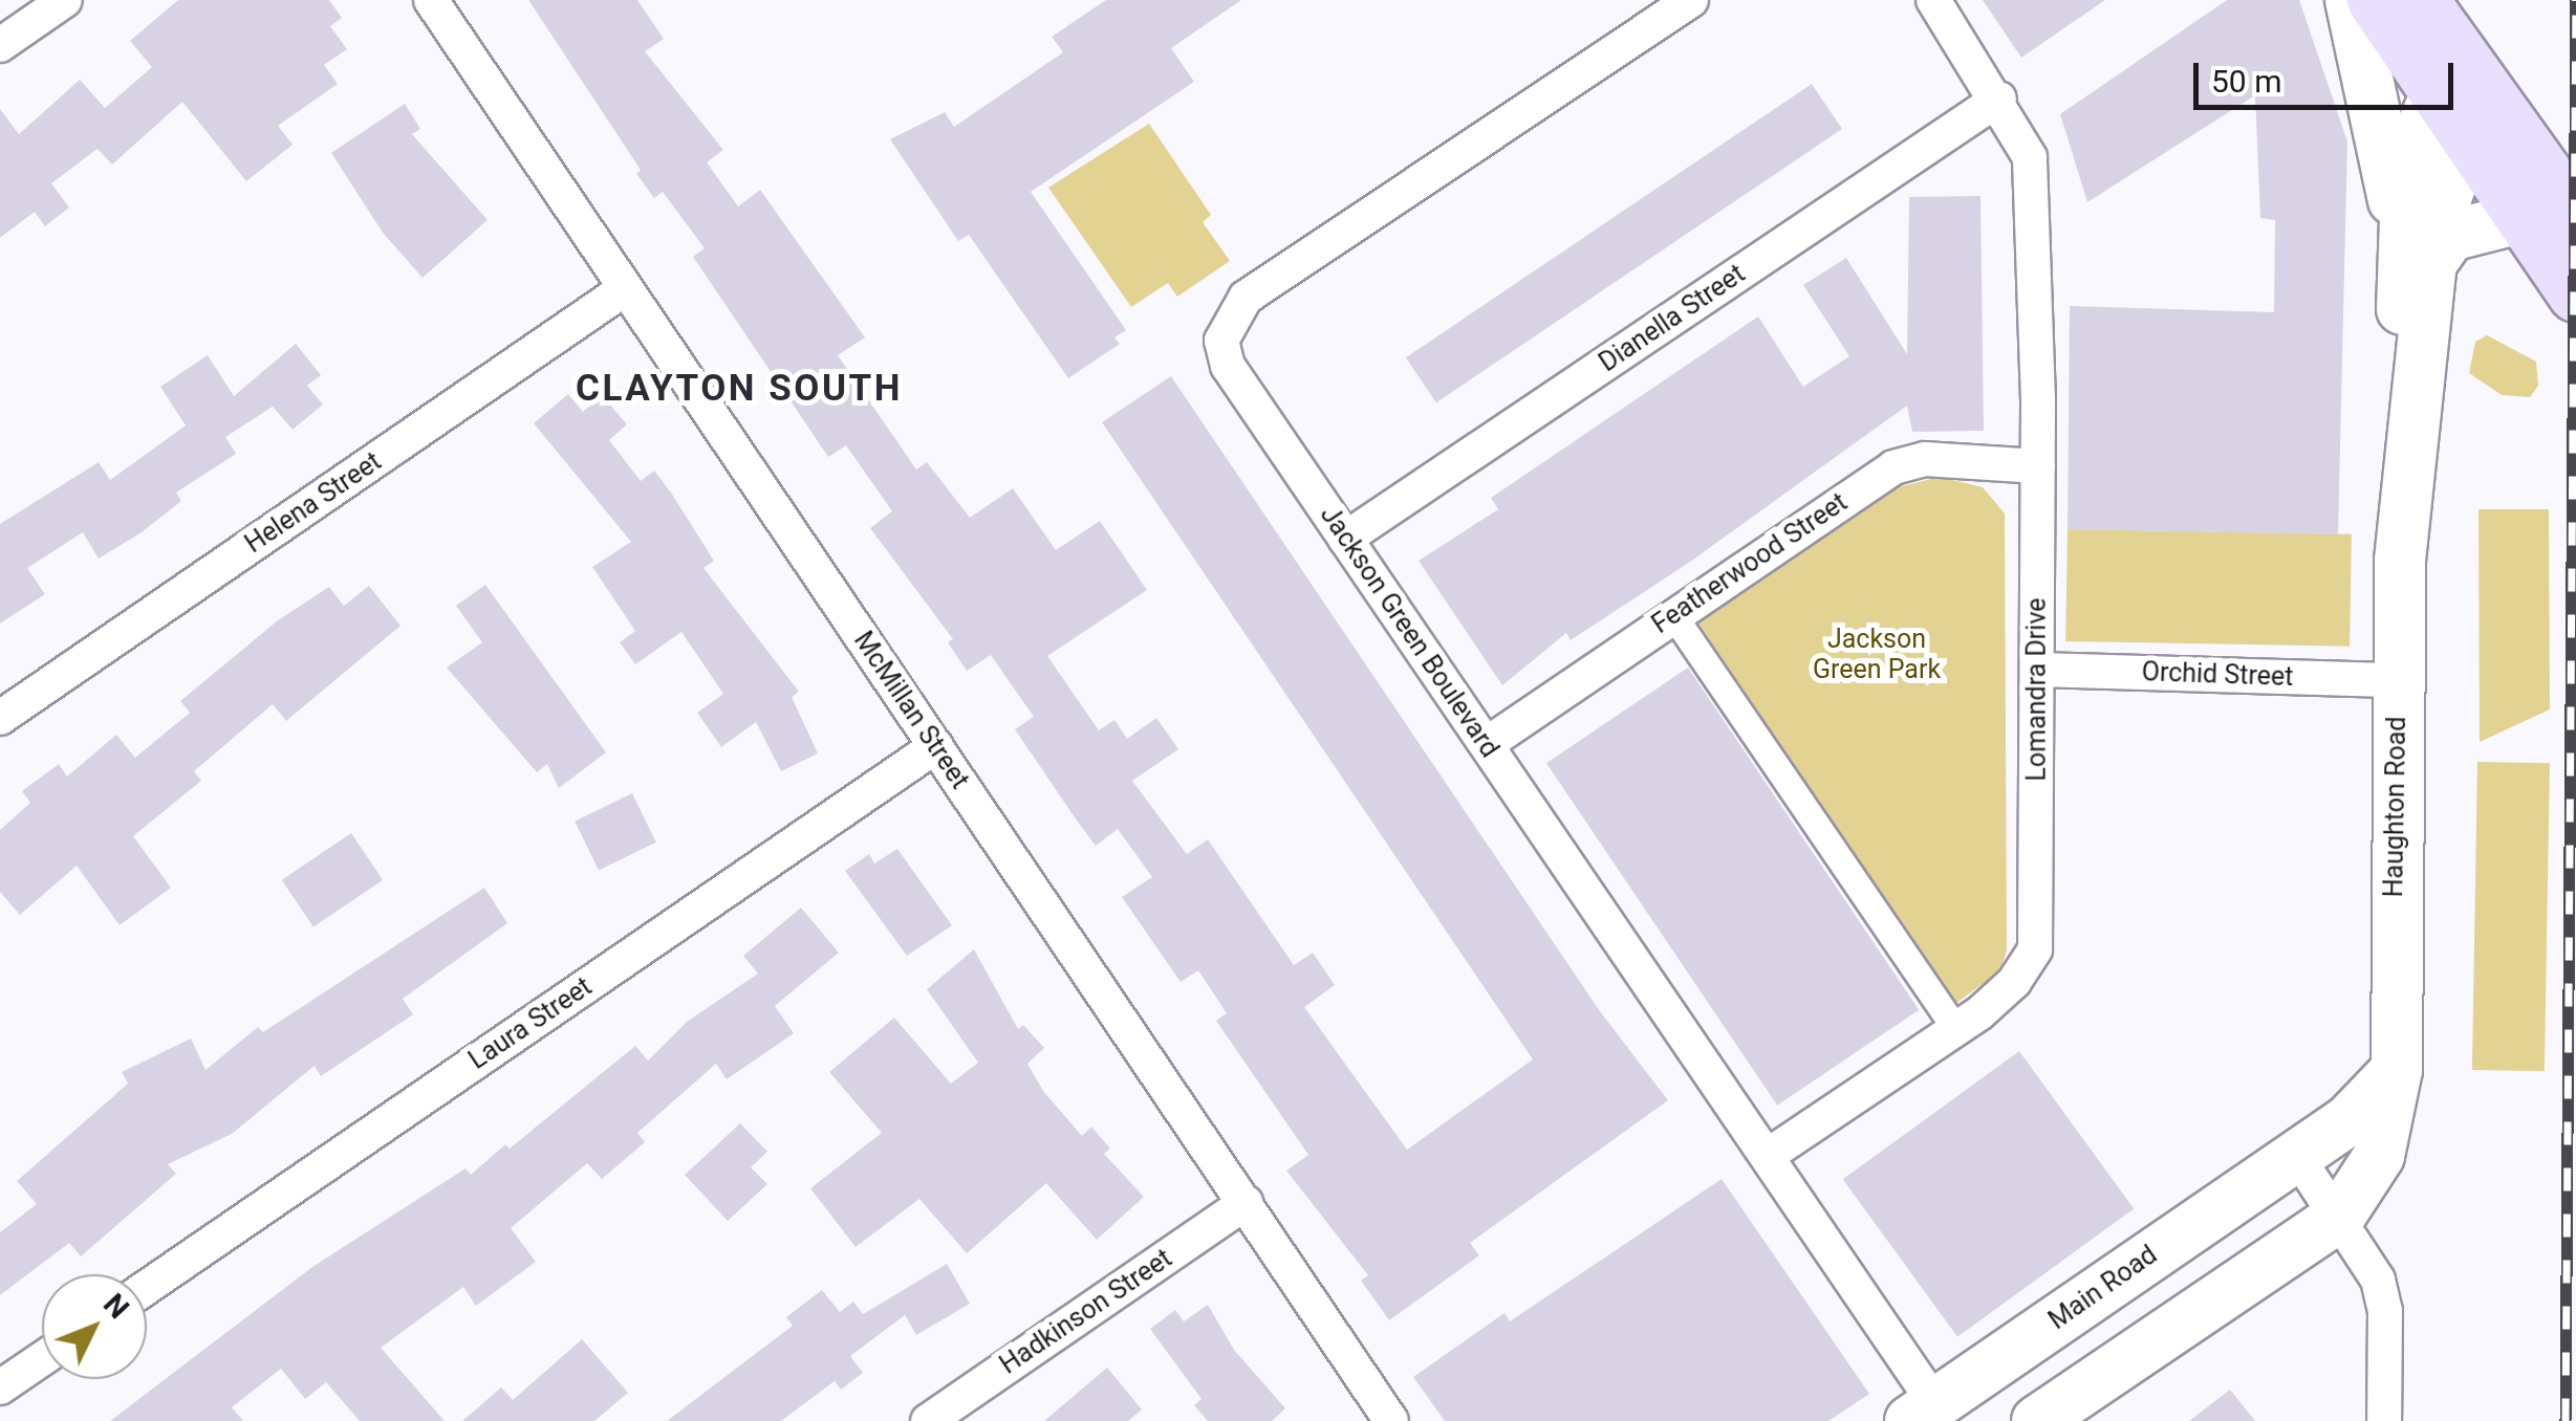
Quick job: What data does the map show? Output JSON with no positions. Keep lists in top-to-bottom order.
{
  "streets": {
    "main road": ["Haughton Road", "Main Road"],
    "street": [
      "Dianella Street",
      "Helena Street",
      "Featherwood Street",
      "Jackson Green Boulevard",
      "Orchid Street",
      "Lomandra Drive",
      "McMillan Street",
      "Laura Street",
      "Hadkinson Street"
    ]
  },
  "crossings": [
    ["Dianella Street", "Jackson Green Boulevard"],
    ["Dianella Street", "Lomandra Drive"],
    ["Helena Street", "McMillan Street"],
    ["Featherwood Street", "Jackson Green Boulevard"],
    ["Featherwood Street", "Lomandra Drive"],
    ["Jackson Green Boulevard", "Lomandra Drive"],
    ["Jackson Green Boulevard", "Main Road"],
    ["Orchid Street", "Lomandra Drive"],
    ["Orchid Street", "Haughton Road"],
    ["McMillan Street", "Laura Street"],
    ["McMillan Street", "Hadkinson Street"]
  ],
  "districts": ["CLAYTON SOUTH"],
  "parks": ["Jackson Green Park"],
  "scale_bar": "50 m",
  "north": "top right"
}
